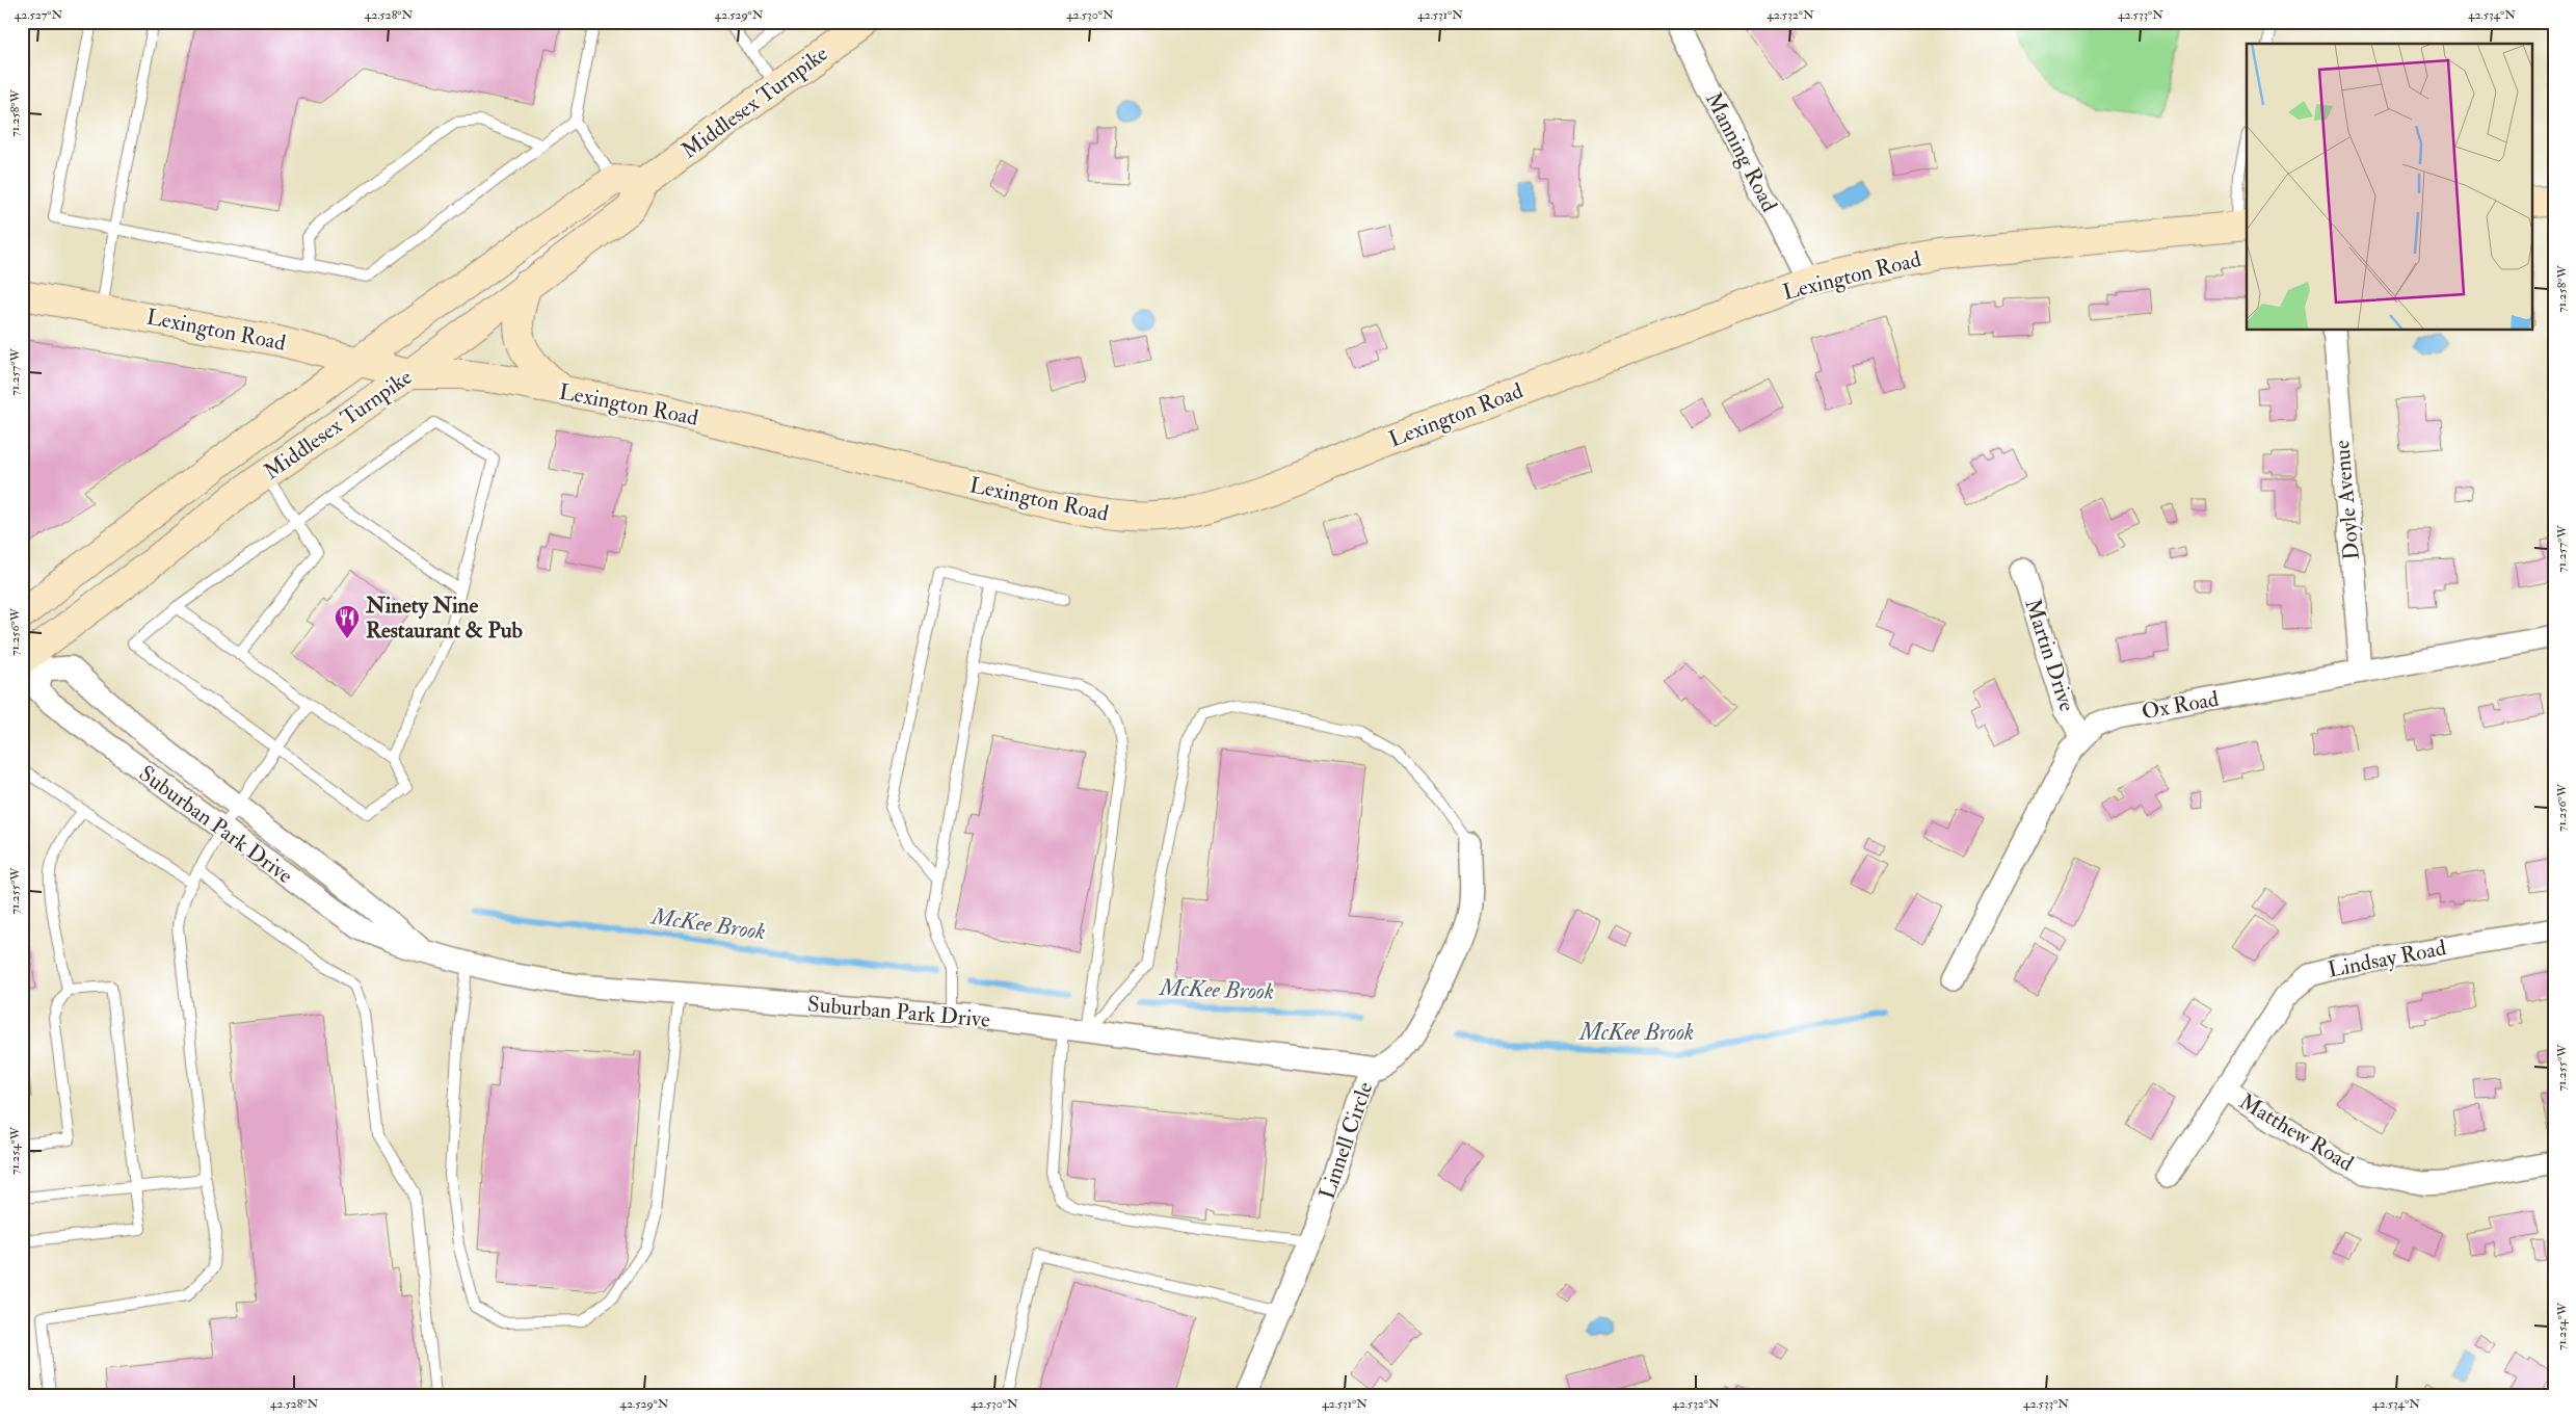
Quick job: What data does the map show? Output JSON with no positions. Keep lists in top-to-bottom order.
{
  "streets": {
    "street": [
      "Middlesex Turnpike",
      "Manning Road",
      "Lexington Road",
      "Doyle Avenue",
      "Martin Drive",
      "Ox Road",
      "Suburban Park Drive",
      "Lindsay Road",
      "Matthew Road",
      "Linnell Circle"
    ]
  },
  "crossings": [
    ["Middlesex Turnpike", "Lexington Road"],
    ["Middlesex Turnpike", "Suburban Park Drive"],
    ["Manning Road", "Lexington Road"],
    ["Doyle Avenue", "Ox Road"],
    ["Martin Drive", "Ox Road"],
    ["Suburban Park Drive", "Linnell Circle"],
    ["Lindsay Road", "Matthew Road"]
  ],
  "water": ["McKee Brook"],
  "places": {
    "restaurant": ["Ninety Nine Restaurant & Pub"]
  },
  "coordinates": [
    "42.527°N",
    "42.528°N",
    "42.529°N",
    "42.530°N",
    "42.531°N",
    "42.532°N",
    "42.533°N",
    "42.534°N",
    "71.258°W",
    "71.257°W",
    "71.256°W",
    "71.255°W",
    "71.254°W"
  ]
}
